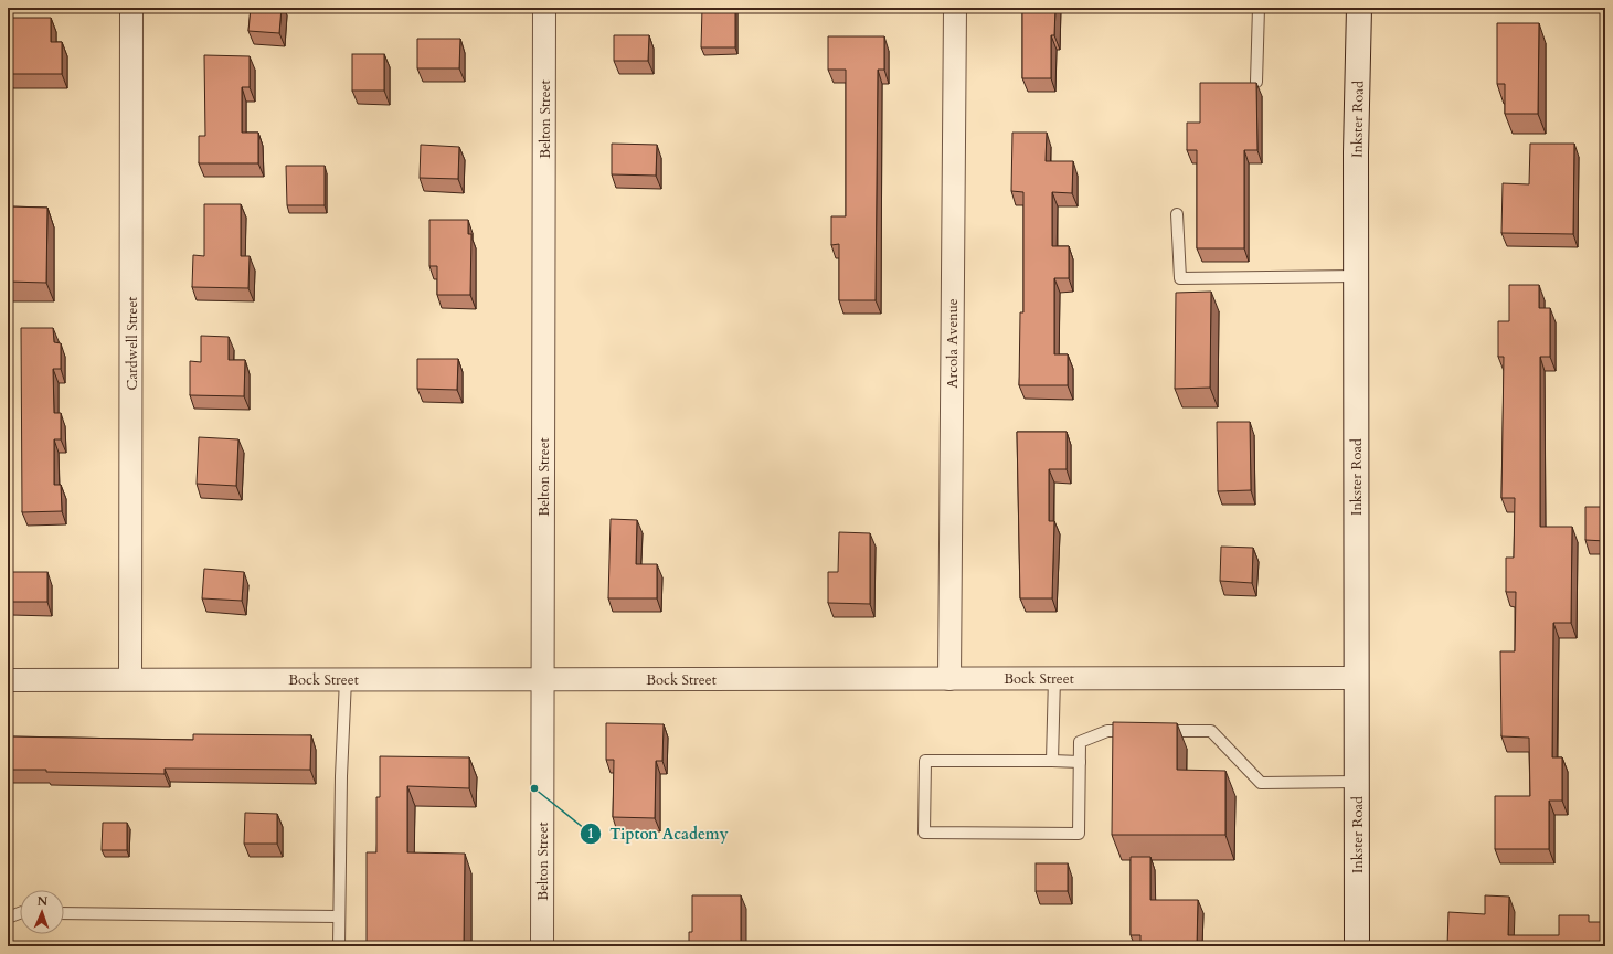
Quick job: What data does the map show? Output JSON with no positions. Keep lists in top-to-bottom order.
{
  "streets": {
    "main road": ["Inkster Road"],
    "street": [
      "Belton Street",
      "Cardwell Street",
      "Arcola Avenue",
      "Bock Street"
    ]
  },
  "crossings": [
    ["Belton Street", "Bock Street"],
    ["Inkster Road", "Bock Street"],
    ["Cardwell Street", "Bock Street"],
    ["Arcola Avenue", "Bock Street"]
  ],
  "places": ["Tipton Academy"],
  "north": "top"
}
